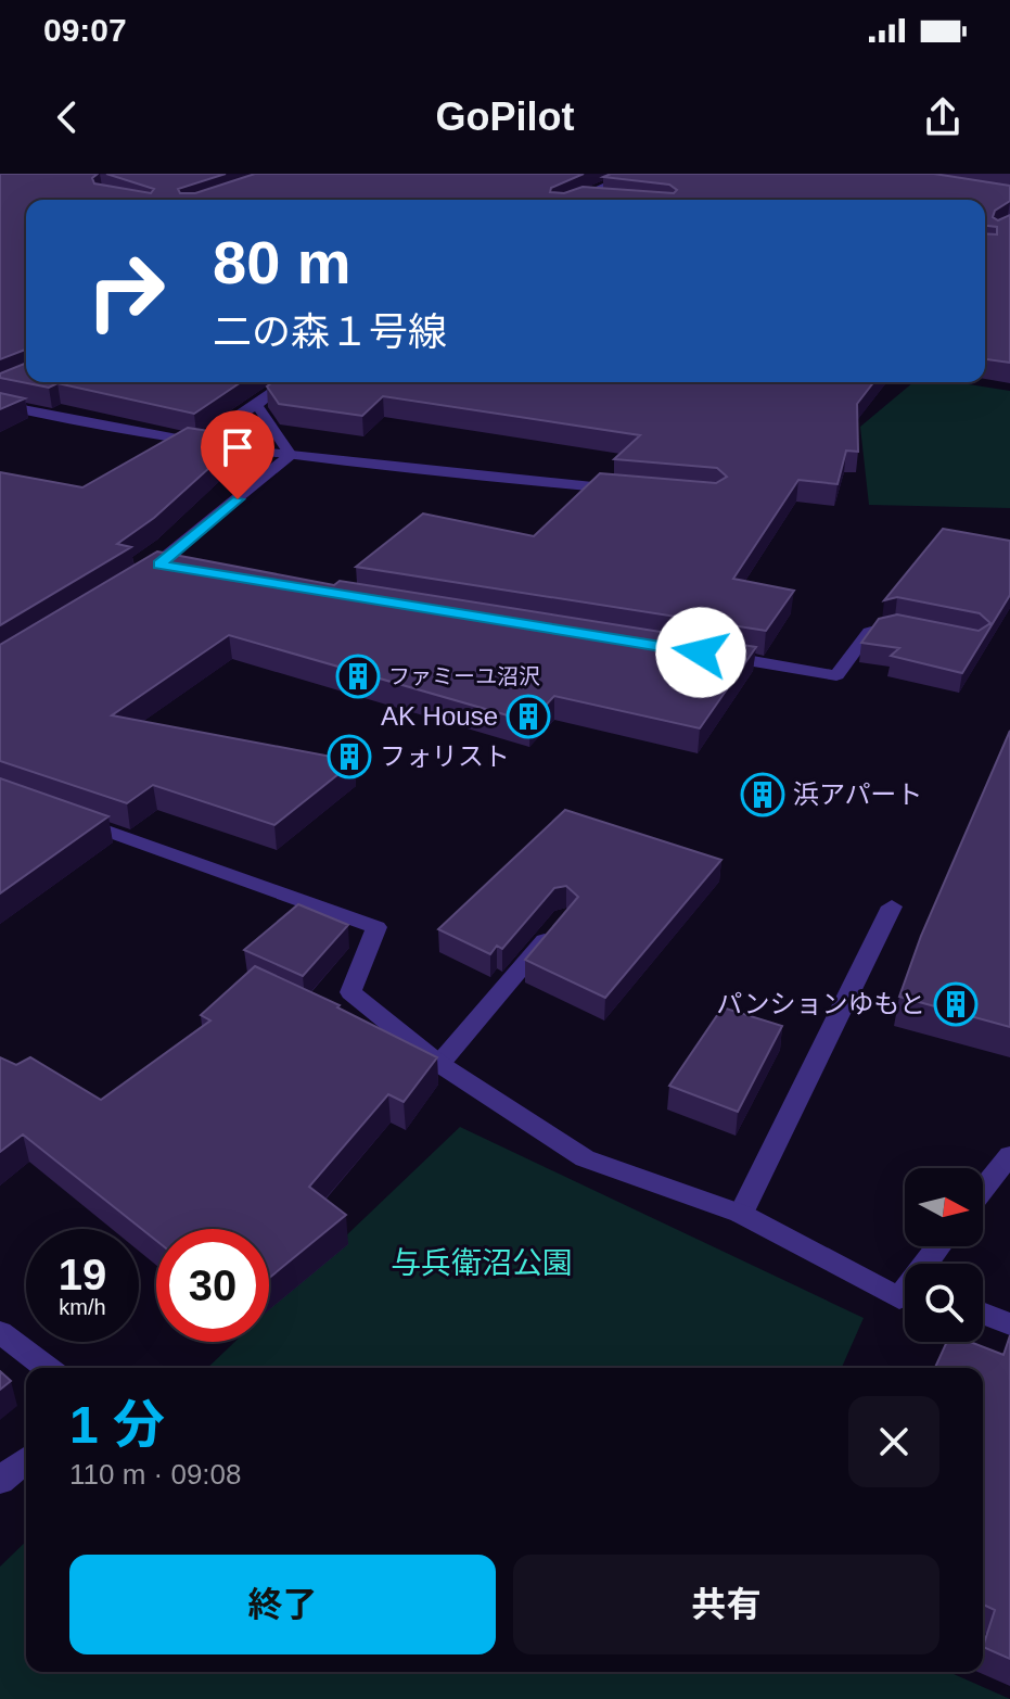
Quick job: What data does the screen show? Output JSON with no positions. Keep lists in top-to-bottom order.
{
  "parks": ["与兵衛沼公園"],
  "places": {
    "building": [
      "ファミーユ沼沢",
      "AK House",
      "フォリスト",
      "浜アパート",
      "パンションゆもと"
    ]
  },
  "north": "right",
  "page": {
    "status": "09:07",
    "header": "GoPilot",
    "turn": ["80 m", "二の森１号線"],
    "speed": "19 km/h",
    "limit": "30",
    "heading": ["1 分", "110 m · 09:08"],
    "buttons": ["終了", "共有"]
  }
}
